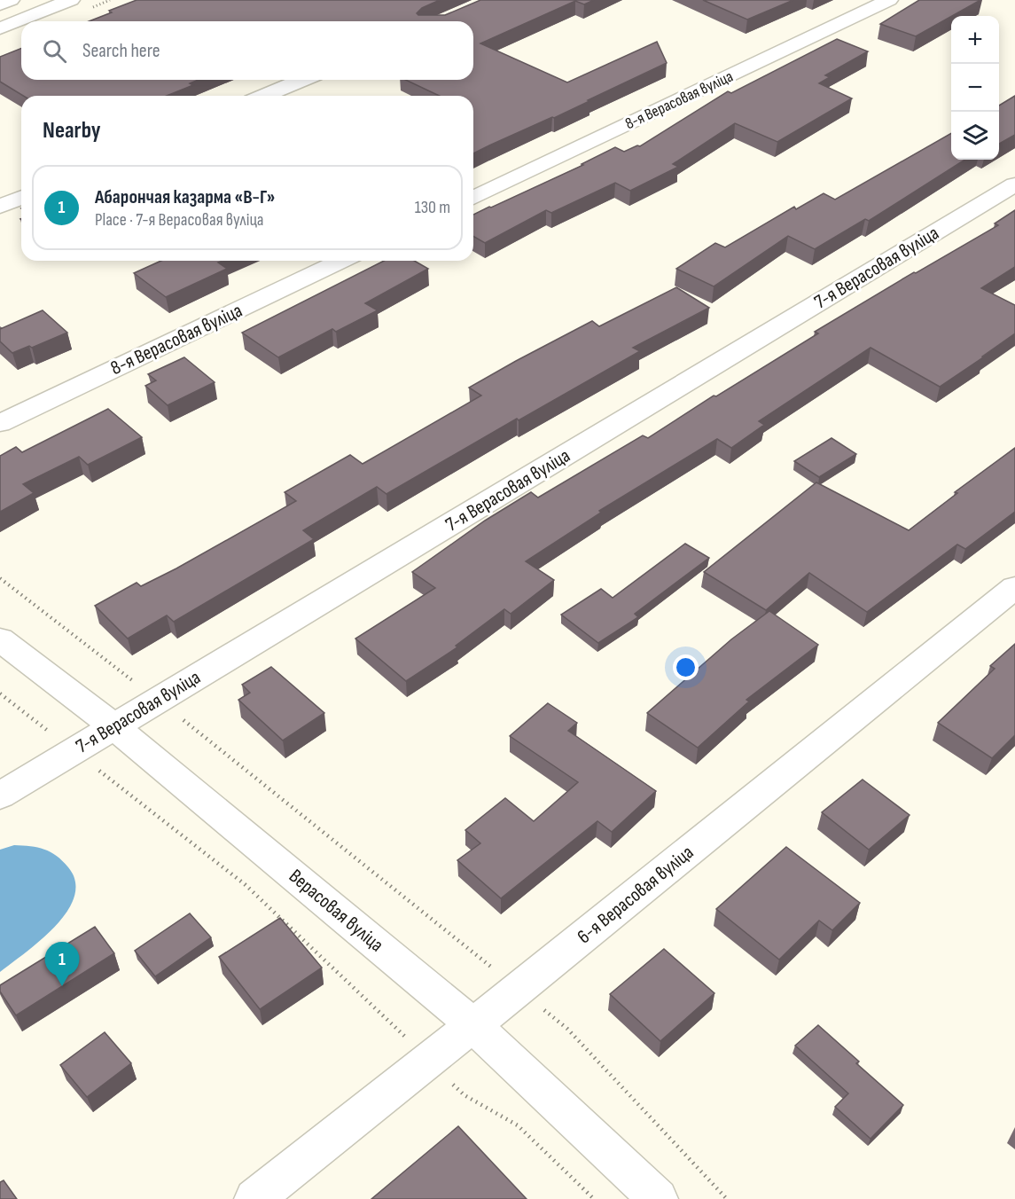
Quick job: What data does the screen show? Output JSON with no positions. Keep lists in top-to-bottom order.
{
  "streets": {
    "street": [
      "8-я Верасовая вуліца",
      "7-я Верасовая вуліца",
      "6-я Верасовая вуліца",
      "Верасовая вуліца"
    ]
  },
  "crossings": [
    ["7-я Верасовая вуліца", "Верасовая вуліца"],
    ["6-я Верасовая вуліца", "Верасовая вуліца"]
  ],
  "page": {
    "map_buttons": ["+", "−"],
    "search": "Search here",
    "heading": "Nearby",
    "list": [
      {
        "mark": "1",
        "name": "Абарончая казарма «В-Г»",
        "note": "Place · 7-я Верасовая вуліца",
        "value": "130 m"
      }
    ],
    "pins": "1"
  }
}
